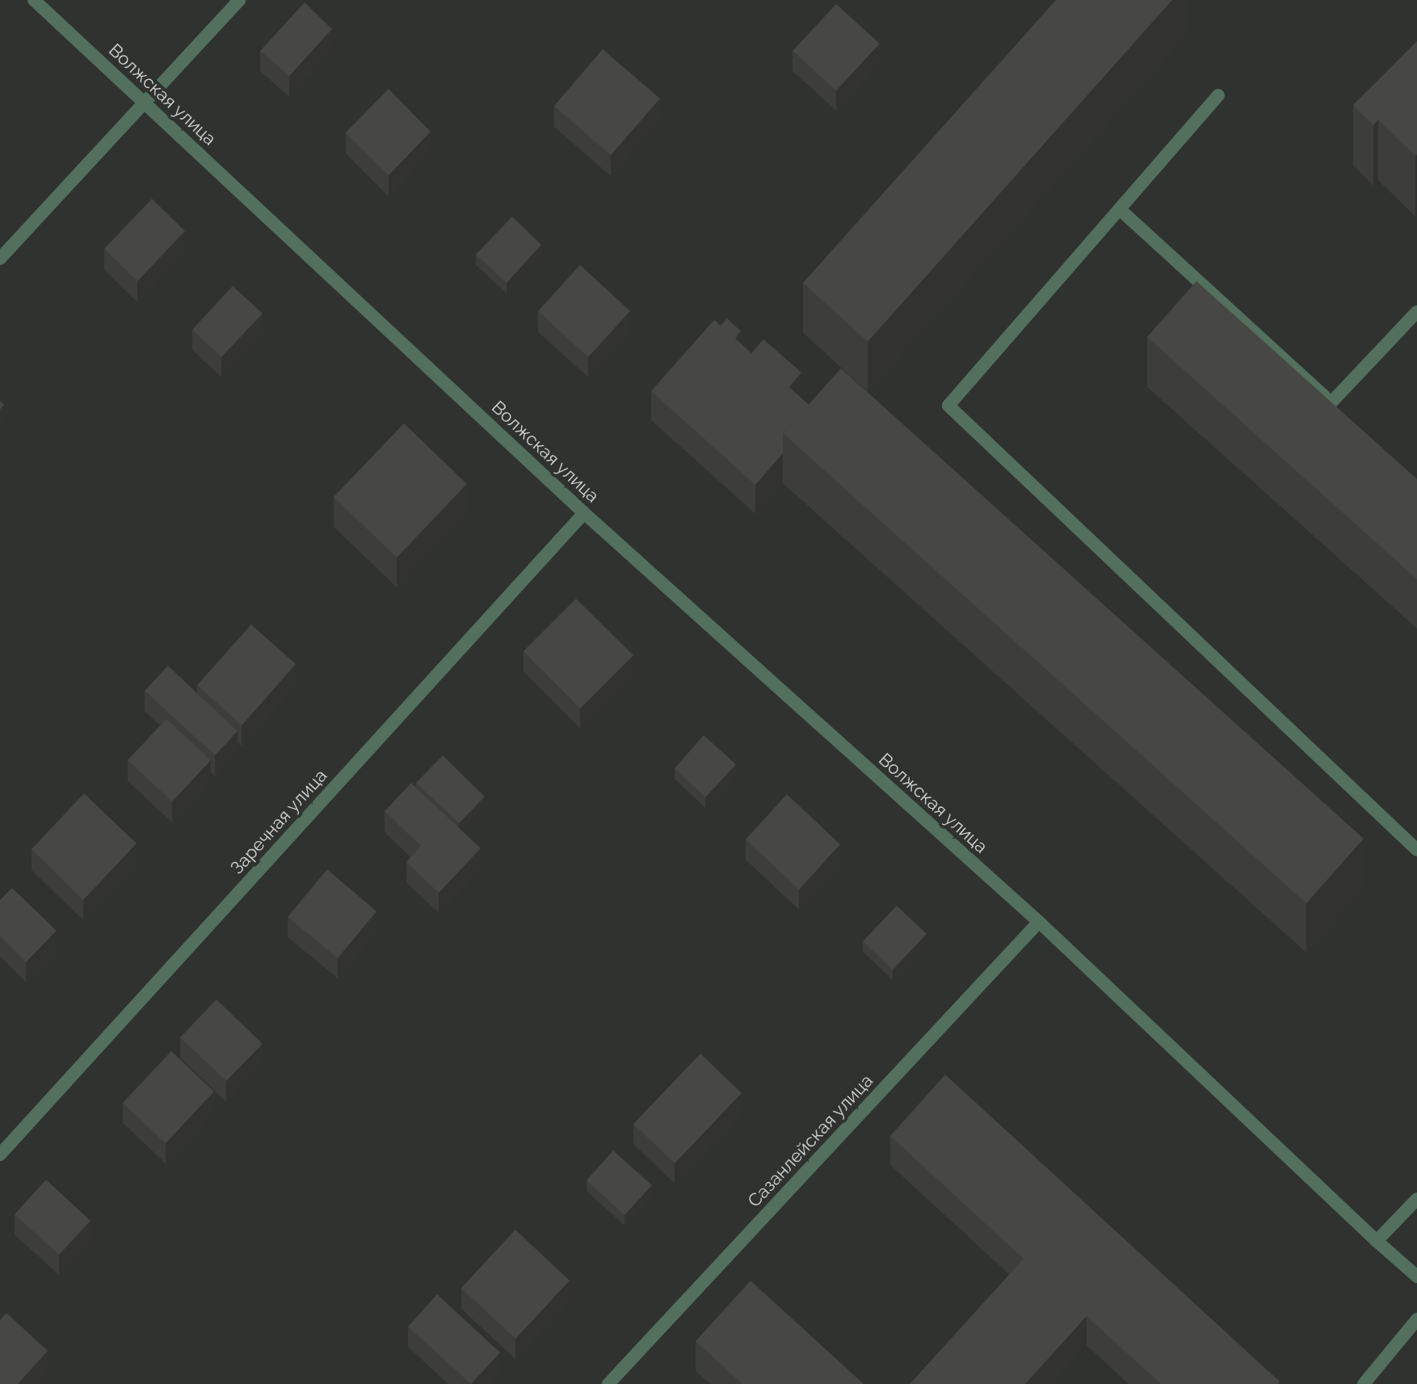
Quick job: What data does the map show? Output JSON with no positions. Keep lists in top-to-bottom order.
{
  "streets": {
    "street": ["Волжская улица", "Заречная улица", "Сазанлейская улица"]
  },
  "crossings": [
    ["Волжская улица", "Заречная улица"],
    ["Волжская улица", "Сазанлейская улица"]
  ]
}
